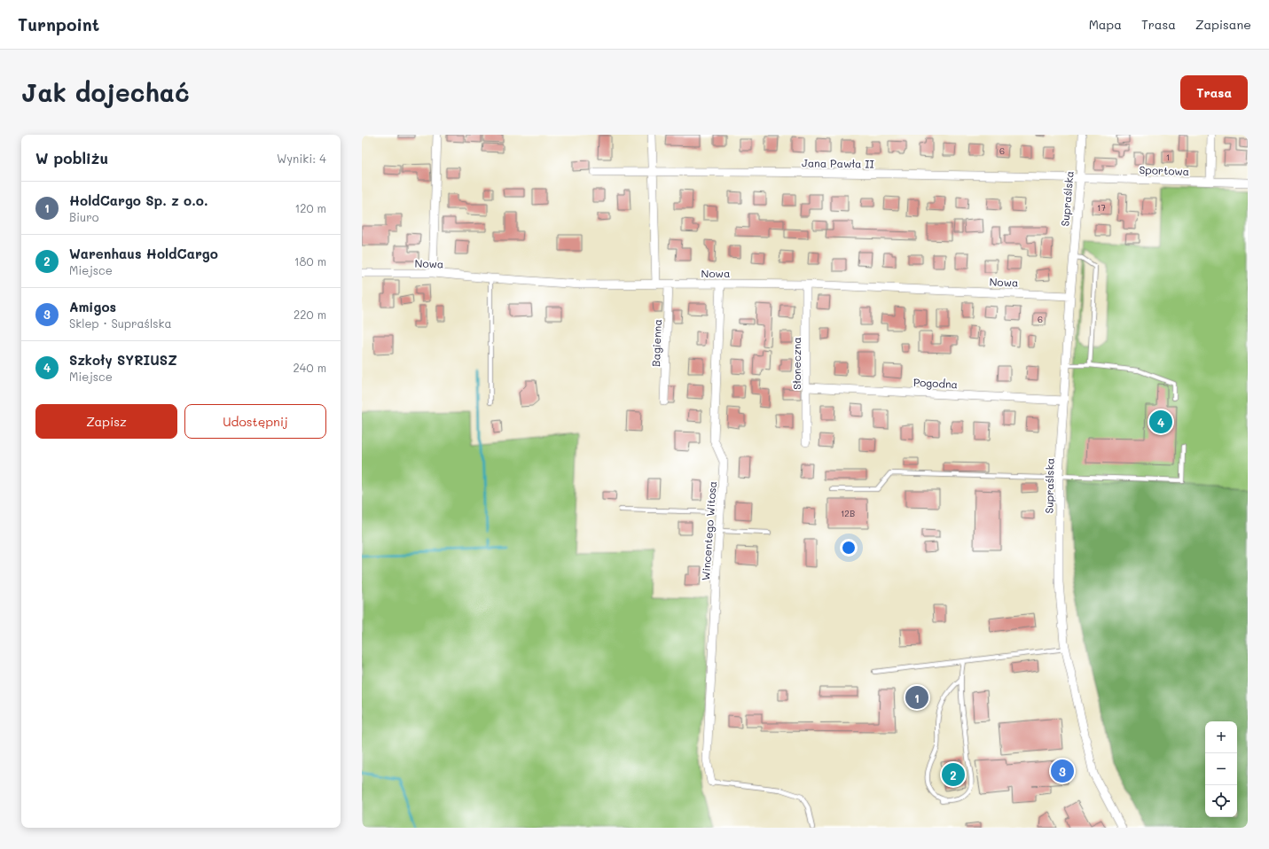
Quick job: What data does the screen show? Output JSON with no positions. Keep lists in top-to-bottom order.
{
  "streets": {
    "street": [
      "Jana Pawła II",
      "Sportowa",
      "Supraślska",
      "Nowa",
      "Bagienna",
      "Słoneczna",
      "Pogodna",
      "Wincentego Witosa"
    ]
  },
  "crossings": [
    ["Jana Pawła II", "Sportowa"],
    ["Jana Pawła II", "Supraślska"],
    ["Sportowa", "Supraślska"],
    ["Supraślska", "Nowa"],
    ["Supraślska", "Pogodna"],
    ["Nowa", "Bagienna"],
    ["Nowa", "Słoneczna"],
    ["Nowa", "Wincentego Witosa"],
    ["Słoneczna", "Pogodna"]
  ],
  "house_numbers": [
    "6",
    "1",
    "17",
    "6",
    "12B"
  ],
  "page": {
    "header": "Turnpoint",
    "nav": ["Mapa", "Trasa", "Zapisane"],
    "buttons": [
      "Trasa",
      ["Zapisz", "Udostępnij"]
    ],
    "title": "Jak dojechać",
    "heading": ["W pobliżu", "Wyniki: 4"],
    "list": [
      {
        "mark": "1",
        "name": "HoldCargo Sp. z o.o.",
        "note": "Biuro",
        "value": "120 m"
      },
      {
        "mark": "2",
        "name": "Warenhaus HoldCargo",
        "note": "Miejsce",
        "value": "180 m"
      },
      {
        "mark": "3",
        "name": "Amigos",
        "note": "Sklep · Supraślska",
        "value": "220 m"
      },
      {
        "mark": "4",
        "name": "Szkoły SYRIUSZ",
        "note": "Miejsce",
        "value": "240 m"
      }
    ],
    "pins": [
      "4",
      "1",
      "3",
      "2"
    ],
    "map_buttons": ["+", "−"]
  }
}
